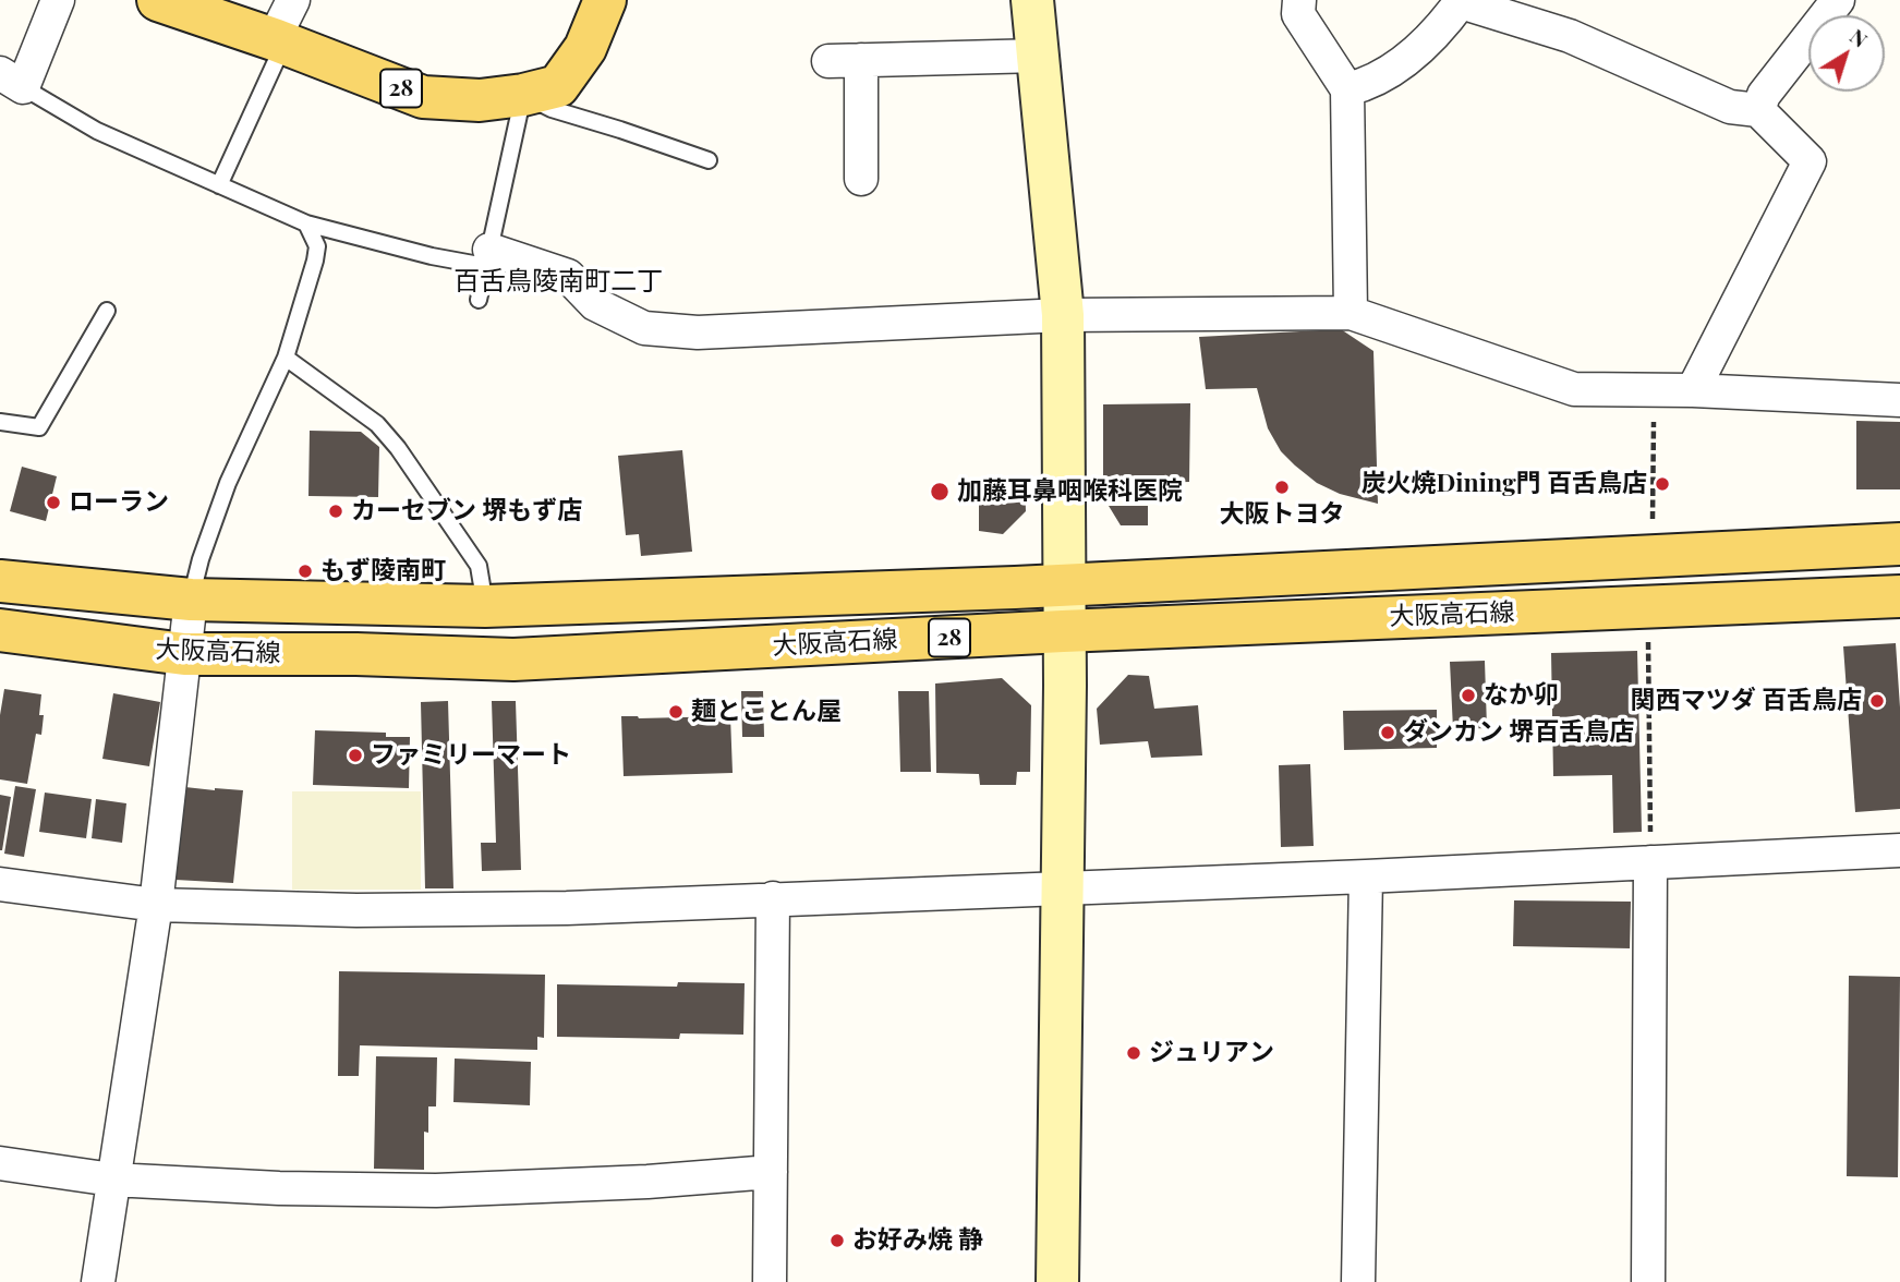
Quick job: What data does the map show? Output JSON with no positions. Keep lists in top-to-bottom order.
{
  "streets": {
    "main road": ["28", "大阪高石線"]
  },
  "districts": ["百舌鳥陵南町二丁"],
  "places": [
    "炭火焼Dining門 百舌鳥店",
    "大阪トヨタ",
    "加藤耳鼻咽喉科医院",
    "ローラン",
    "カーセブン 堺もず店",
    "もず陵南町",
    "なか卯",
    "関西マツダ 百舌鳥店",
    "麺とことん屋",
    "ダンカン 堺百舌鳥店",
    "ファミリーマート",
    "ジュリアン",
    "お好み焼 静"
  ],
  "north": "top right"
}
